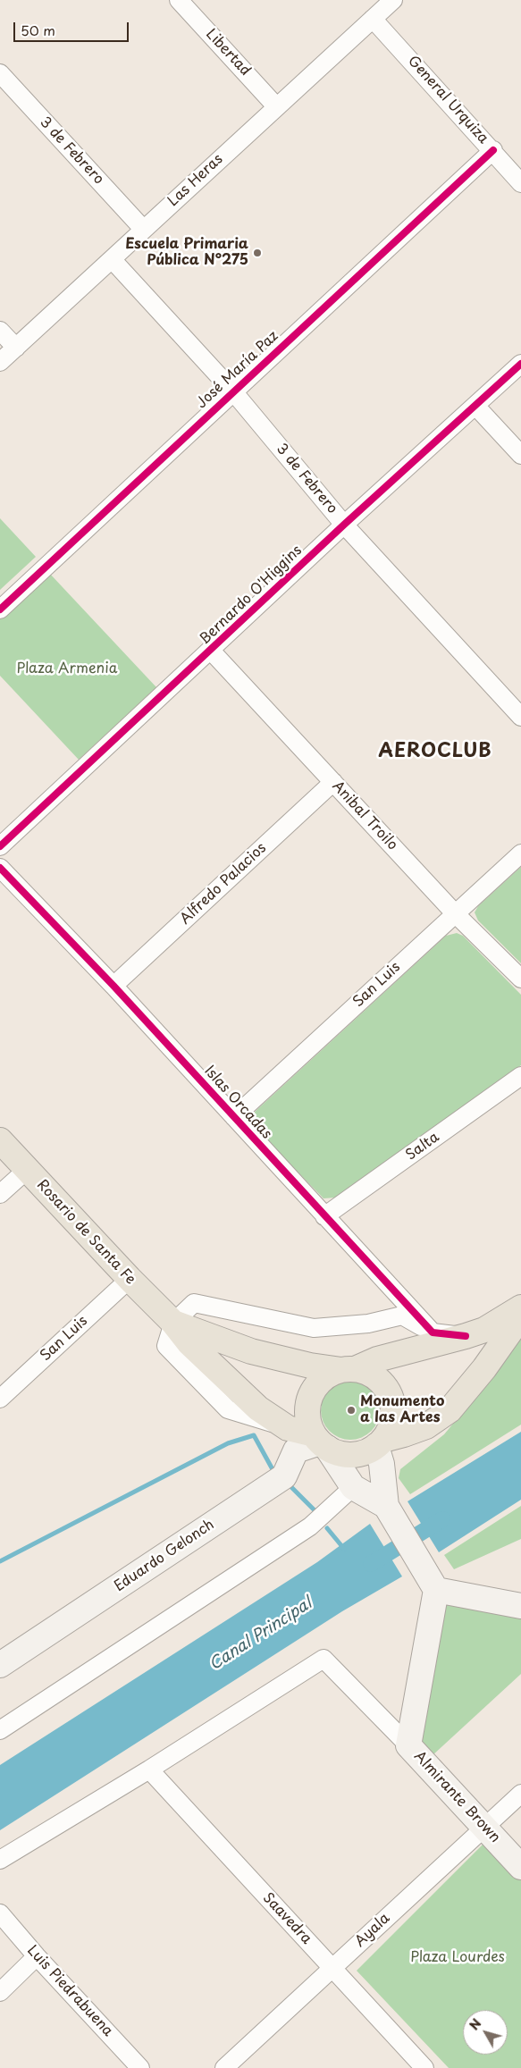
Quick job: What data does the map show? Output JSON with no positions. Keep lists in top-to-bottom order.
{
  "streets": {
    "main road": ["Rosario de Santa Fe"],
    "street": [
      "Libertad",
      "General Urquiza",
      "3 de Febrero",
      "Las Heras",
      "José María Paz",
      "Bernardo O'Higgins",
      "Anibal Troilo",
      "Alfredo Palacios",
      "San Luis",
      "Islas Orcadas",
      "Salta",
      "Eduardo Gelonch",
      "Almirante Brown",
      "Saavedra",
      "Ayala",
      "Luis Piedrabuena"
    ]
  },
  "crossings": [
    ["Libertad", "Las Heras"],
    ["General Urquiza", "Las Heras"],
    ["General Urquiza", "José María Paz"],
    ["3 de Febrero", "Las Heras"],
    ["3 de Febrero", "José María Paz"],
    ["3 de Febrero", "Bernardo O'Higgins"],
    ["Bernardo O'Higgins", "Anibal Troilo"],
    ["Anibal Troilo", "Alfredo Palacios"],
    ["Anibal Troilo", "San Luis"],
    ["Alfredo Palacios", "Islas Orcadas"],
    ["San Luis", "Islas Orcadas"],
    ["San Luis", "Rosario de Santa Fe"],
    ["Islas Orcadas", "Salta"],
    ["Rosario de Santa Fe", "Eduardo Gelonch"],
    ["Almirante Brown", "Ayala"],
    ["Saavedra", "Ayala"]
  ],
  "districts": ["AEROCLUB"],
  "water": ["Canal Principal"],
  "parks": ["Plaza Armenia", "Plaza Lourdes"],
  "places": ["Escuela Primaria Pública N°275", "Monumento a las Artes"],
  "scale_bar": "50 m",
  "north": "top left"
}
